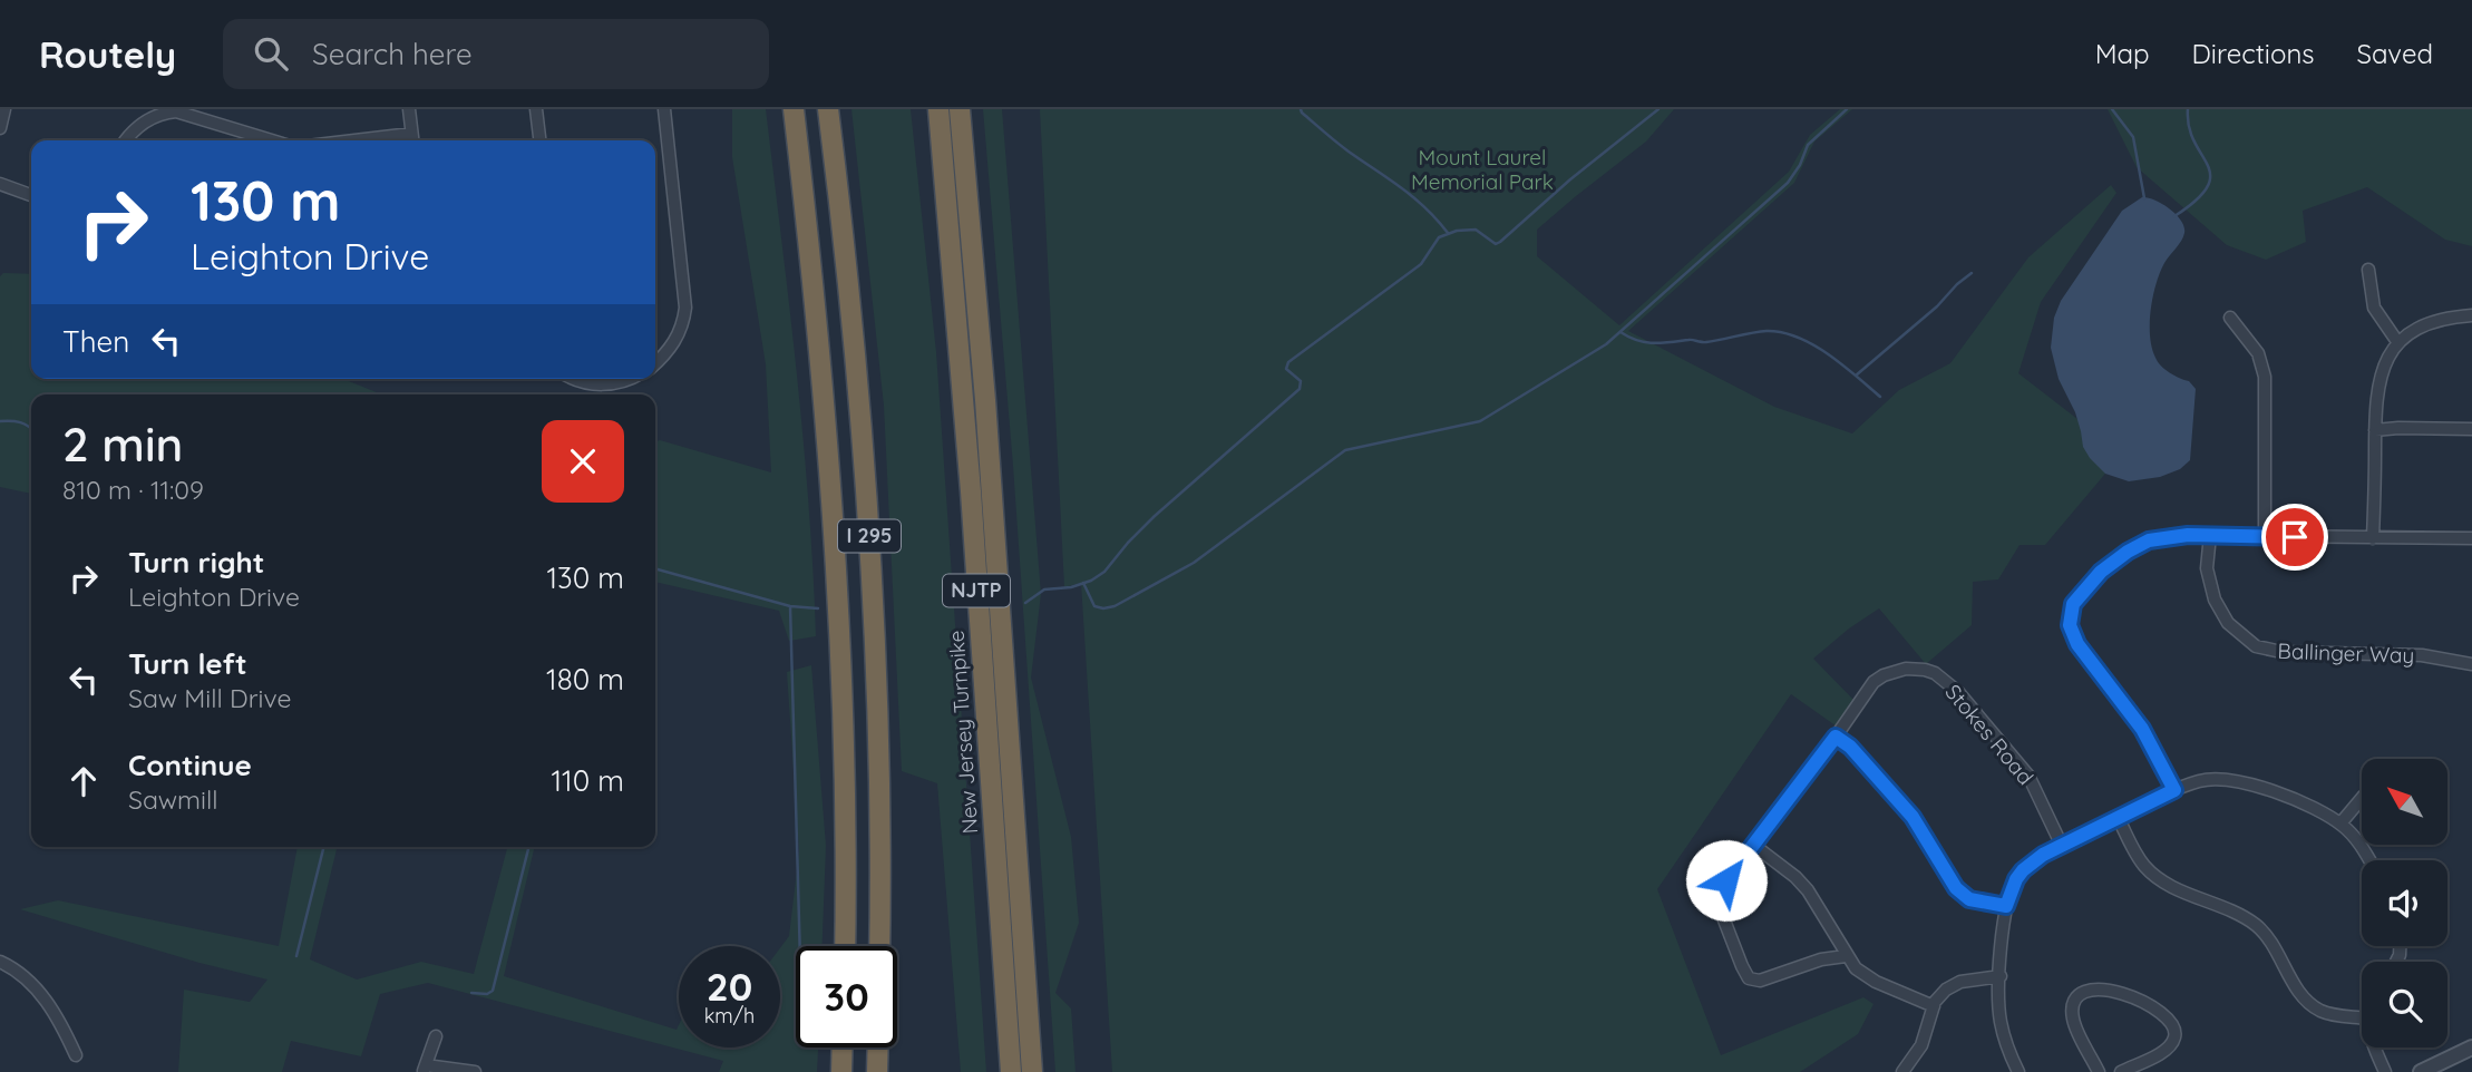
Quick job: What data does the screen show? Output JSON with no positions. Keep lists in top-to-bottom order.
{
  "streets": {
    "highway": ["I 295", "NJTP", "New Jersey Turnpike"],
    "street": ["Ballinger Way", "Stokes Road"]
  },
  "parks": ["Mount Laurel Memorial Park"],
  "north": "top left",
  "page": {
    "header": "Routely",
    "search": "Search here",
    "nav": ["Map", "Directions", "Saved"],
    "turn": ["130 m", "Leighton Drive"],
    "then": "Then",
    "heading": ["2 min", "810 m · 11:09"],
    "list": [
      {
        "name": "Turn right",
        "note": "Leighton Drive",
        "value": "130 m"
      },
      {
        "name": "Turn left",
        "note": "Saw Mill Drive",
        "value": "180 m"
      },
      {
        "name": "Continue",
        "note": "Sawmill",
        "value": "110 m"
      }
    ],
    "speed": "20 km/h",
    "limit": "30"
  }
}
